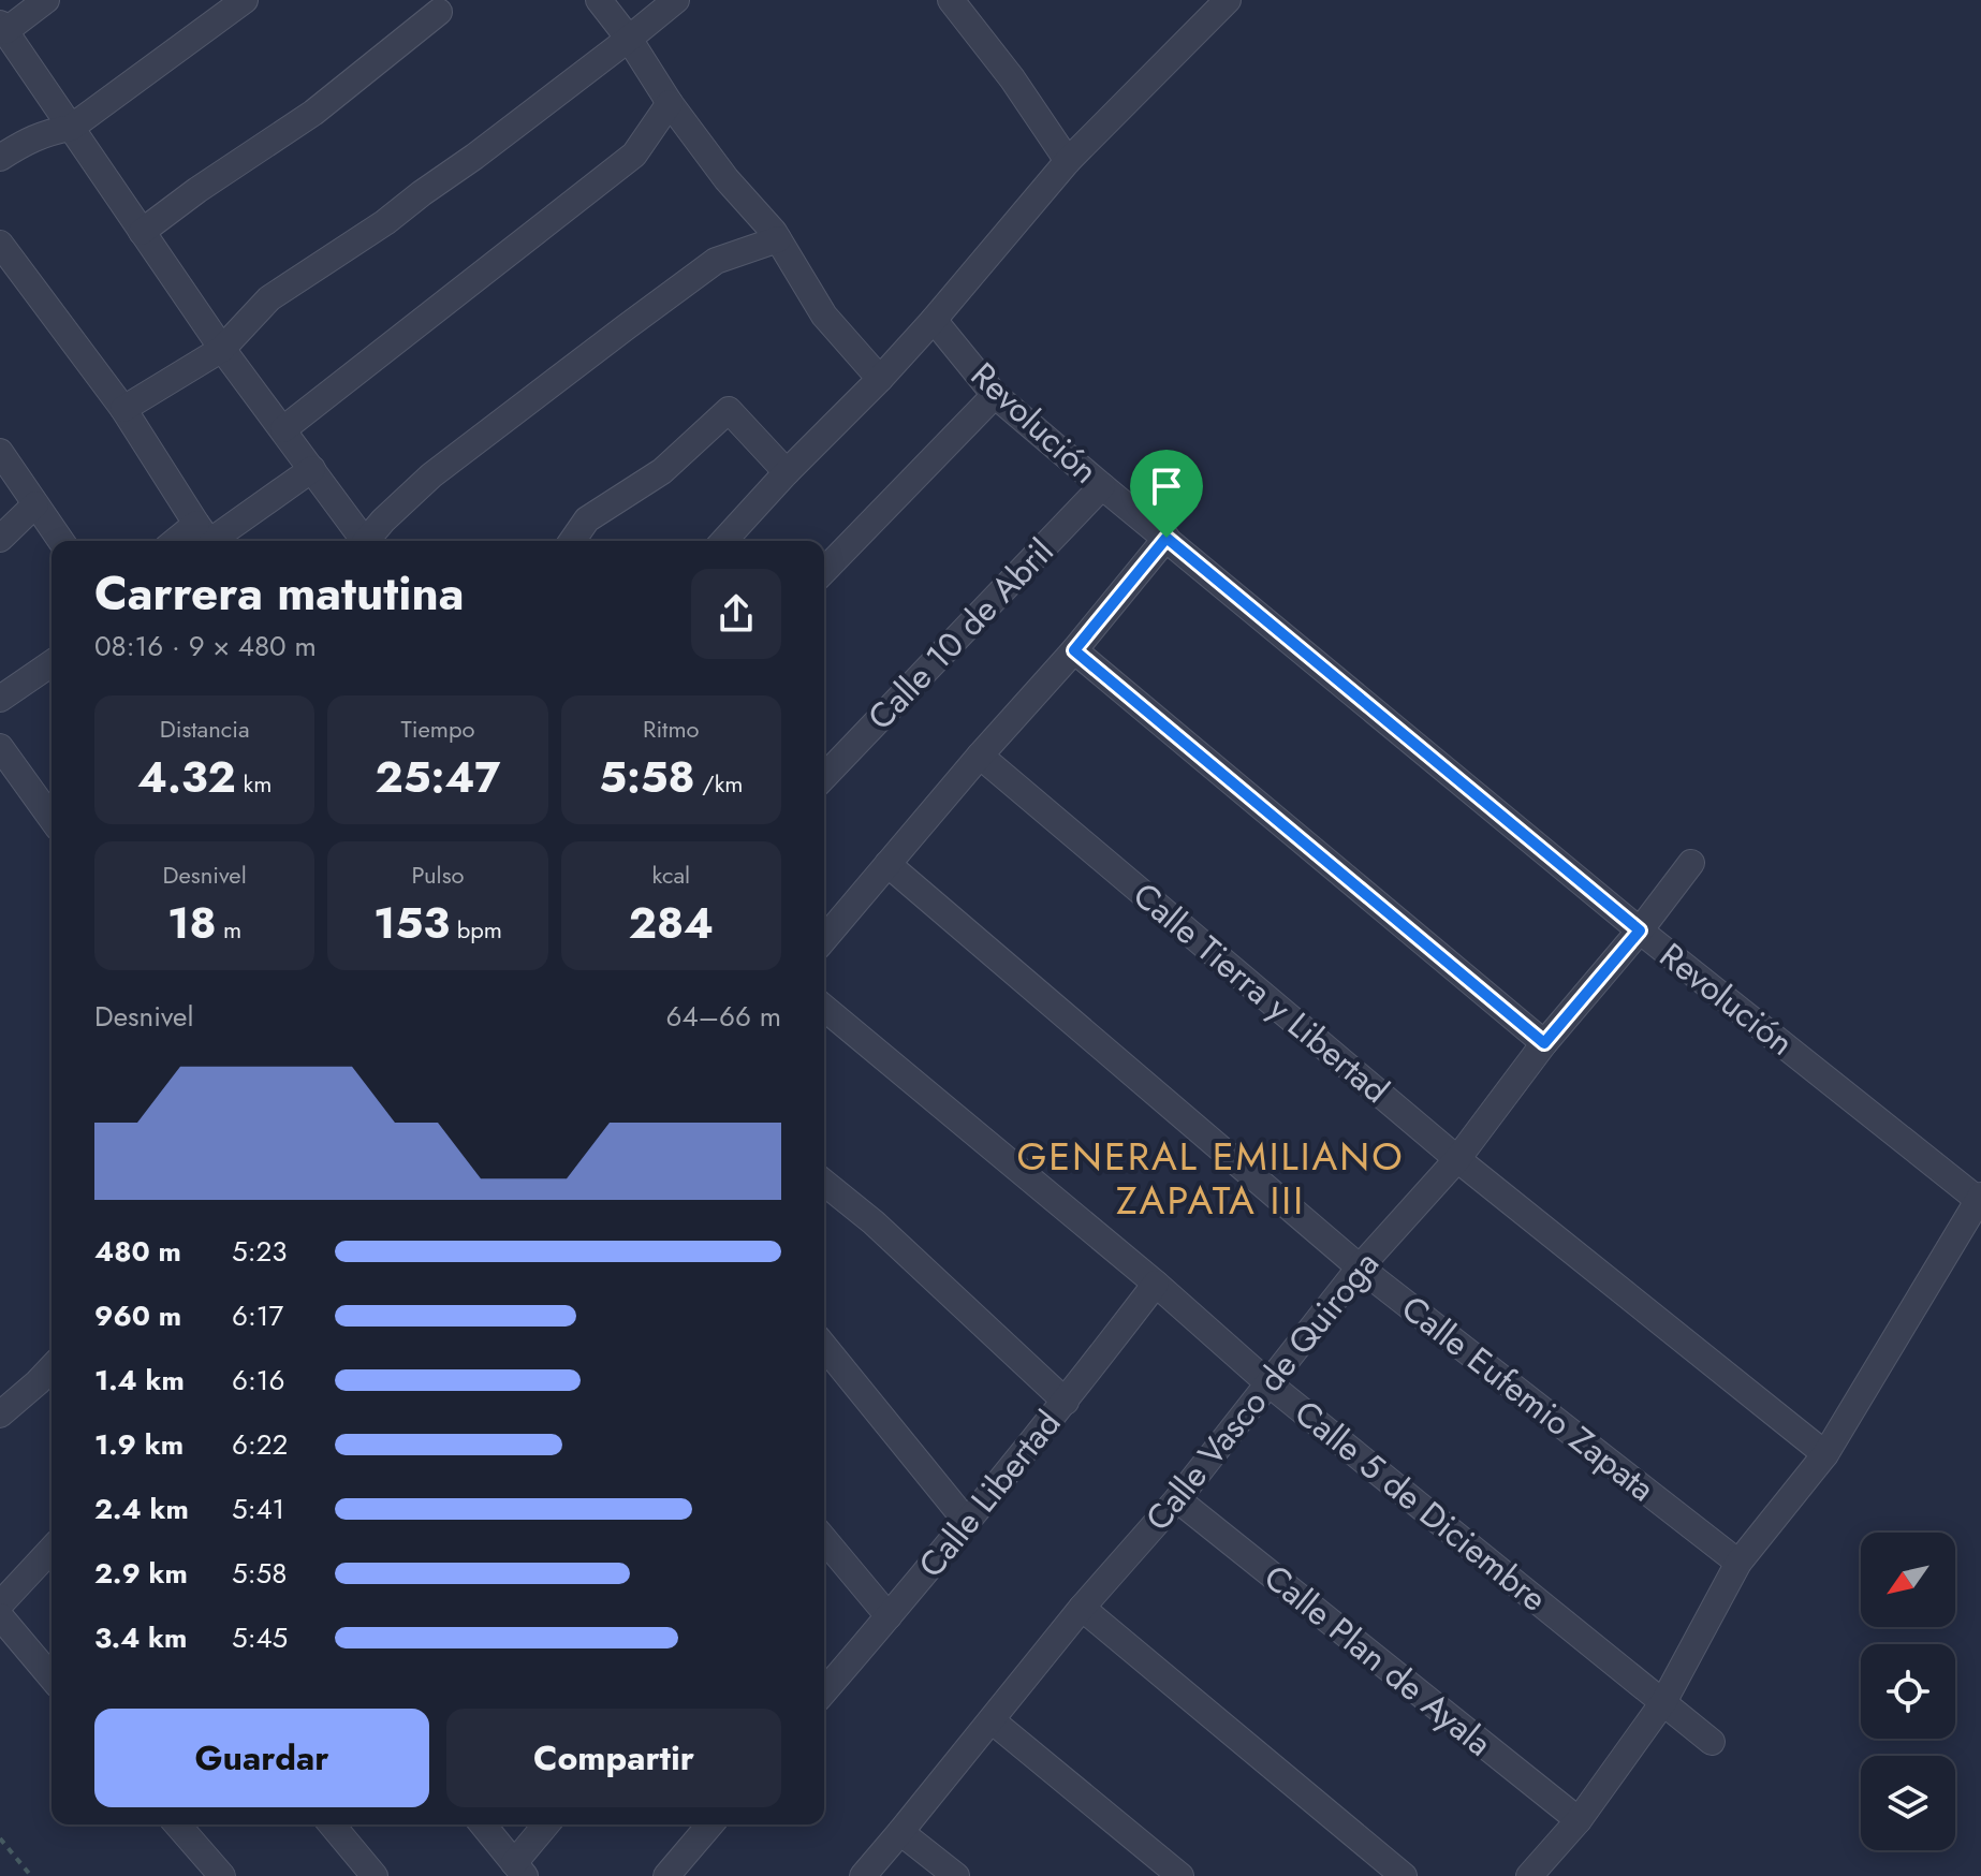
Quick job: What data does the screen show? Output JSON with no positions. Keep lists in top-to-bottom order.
{
  "streets": {
    "street": [
      "Revolución",
      "Calle 10 de Abril",
      "Calle Tierra y Libertad",
      "Calle Vasco de Quiroga",
      "Calle Eufemio Zapata",
      "Calle Libertad",
      "Calle 5 de Diciembre",
      "Calle Plan de Ayala"
    ]
  },
  "crossings": [
    ["Revolución", "Calle 10 de Abril"],
    ["Revolución", "Calle Vasco de Quiroga"],
    ["Calle Tierra y Libertad", "Calle Vasco de Quiroga"],
    ["Calle Vasco de Quiroga", "Calle Eufemio Zapata"],
    ["Calle Vasco de Quiroga", "Calle 5 de Diciembre"],
    ["Calle Vasco de Quiroga", "Calle Plan de Ayala"],
    ["Calle Libertad", "Calle 5 de Diciembre"]
  ],
  "districts": ["GENERAL EMILIANO ZAPATA III"],
  "north": "bottom left",
  "page": {
    "heading": ["Carrera matutina", "08:16 · 9 × 480 m"],
    "stats": [
      ["Distancia", "4.32 km"],
      ["Tiempo", "25:47"],
      ["Ritmo", "5:58 /km"],
      ["Desnivel", "18 m"],
      ["Pulso", "153 bpm"],
      ["kcal", "284"]
    ],
    "chart": ["Desnivel", "64–66 m"],
    "list": [
      {
        "name": "480 m",
        "note": "5:23"
      },
      {
        "name": "960 m",
        "note": "6:17"
      },
      {
        "name": "1.4 km",
        "note": "6:16"
      },
      {
        "name": "1.9 km",
        "note": "6:22"
      },
      {
        "name": "2.4 km",
        "note": "5:41"
      },
      {
        "name": "2.9 km",
        "note": "5:58"
      },
      {
        "name": "3.4 km",
        "note": "5:45"
      }
    ],
    "buttons": ["Guardar", "Compartir"]
  }
}
